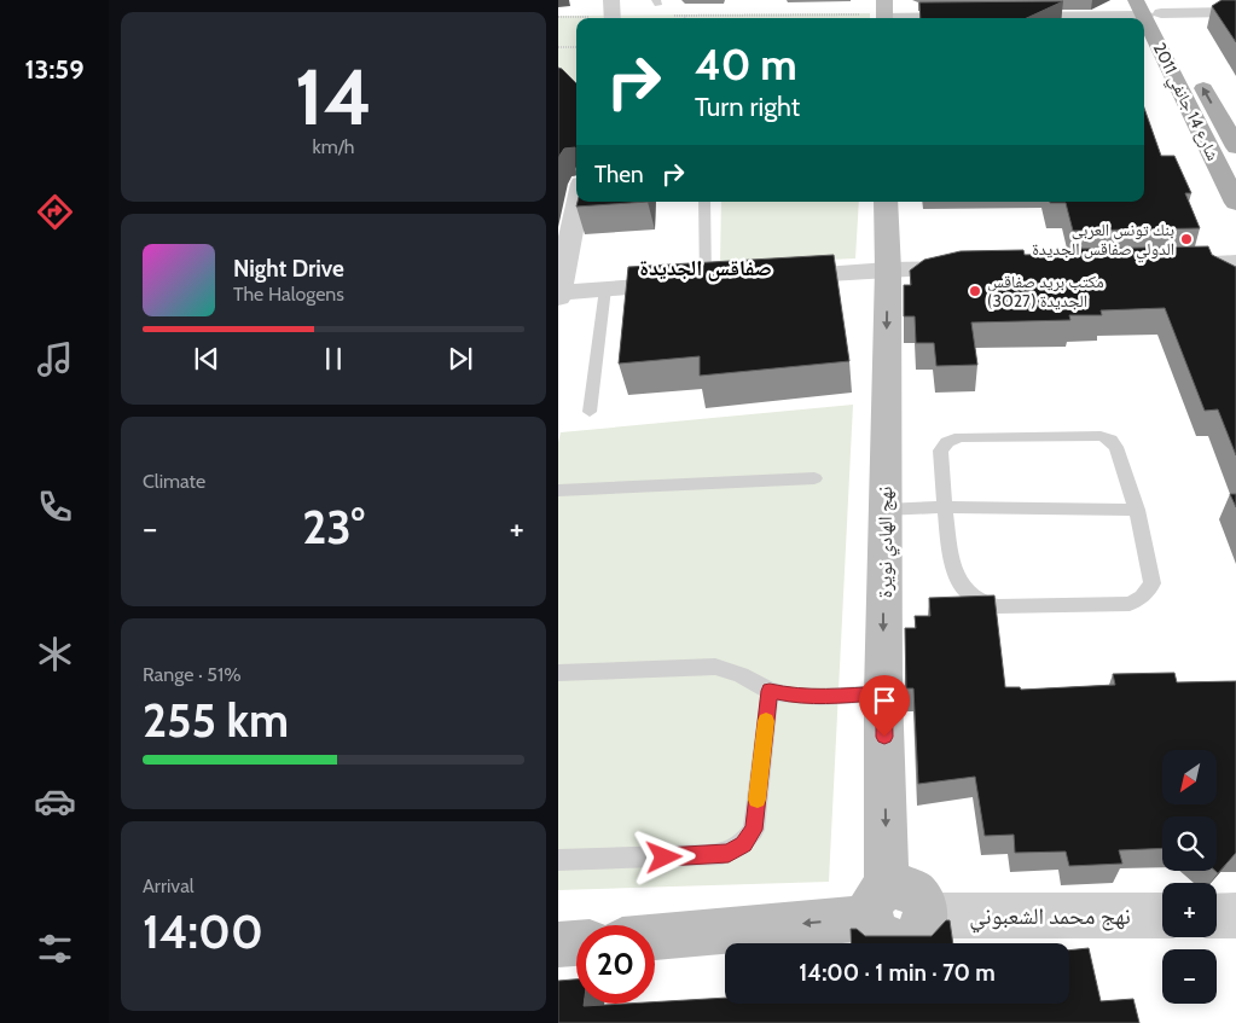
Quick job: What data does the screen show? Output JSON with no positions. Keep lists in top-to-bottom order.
{
  "streets": {
    "main road": ["شارع 14 جانفي 2011"],
    "street": ["نهج الهادي نويرة", "نهج محمد الشعبوني"]
  },
  "crossings": [
    ["نهج الهادي نويرة", "نهج محمد الشعبوني"]
  ],
  "one_way": ["نهج الهادي نويرة"],
  "districts": ["صفاقس الجديدة"],
  "places": ["بنك تونس العربي الدولي صفاقس الجديدة", "مكتب بريد صفاقس الجديدة (3027)"],
  "north": "bottom left",
  "page": {
    "tabs": "13:59",
    "tile": [
      ["14", "km/h"],
      "Climate",
      ["Range · 51%", "255 km"],
      ["Arrival", "14:00"]
    ],
    "turn": ["40 m", "Turn right"],
    "then": "Then",
    "song": ["Night Drive", "The Halogens"],
    "heat": ["−", "23°", "+"],
    "map_buttons": ["+", "−"],
    "limit": "20",
    "trip": "14:00 · 1 min · 70 m"
  }
}
